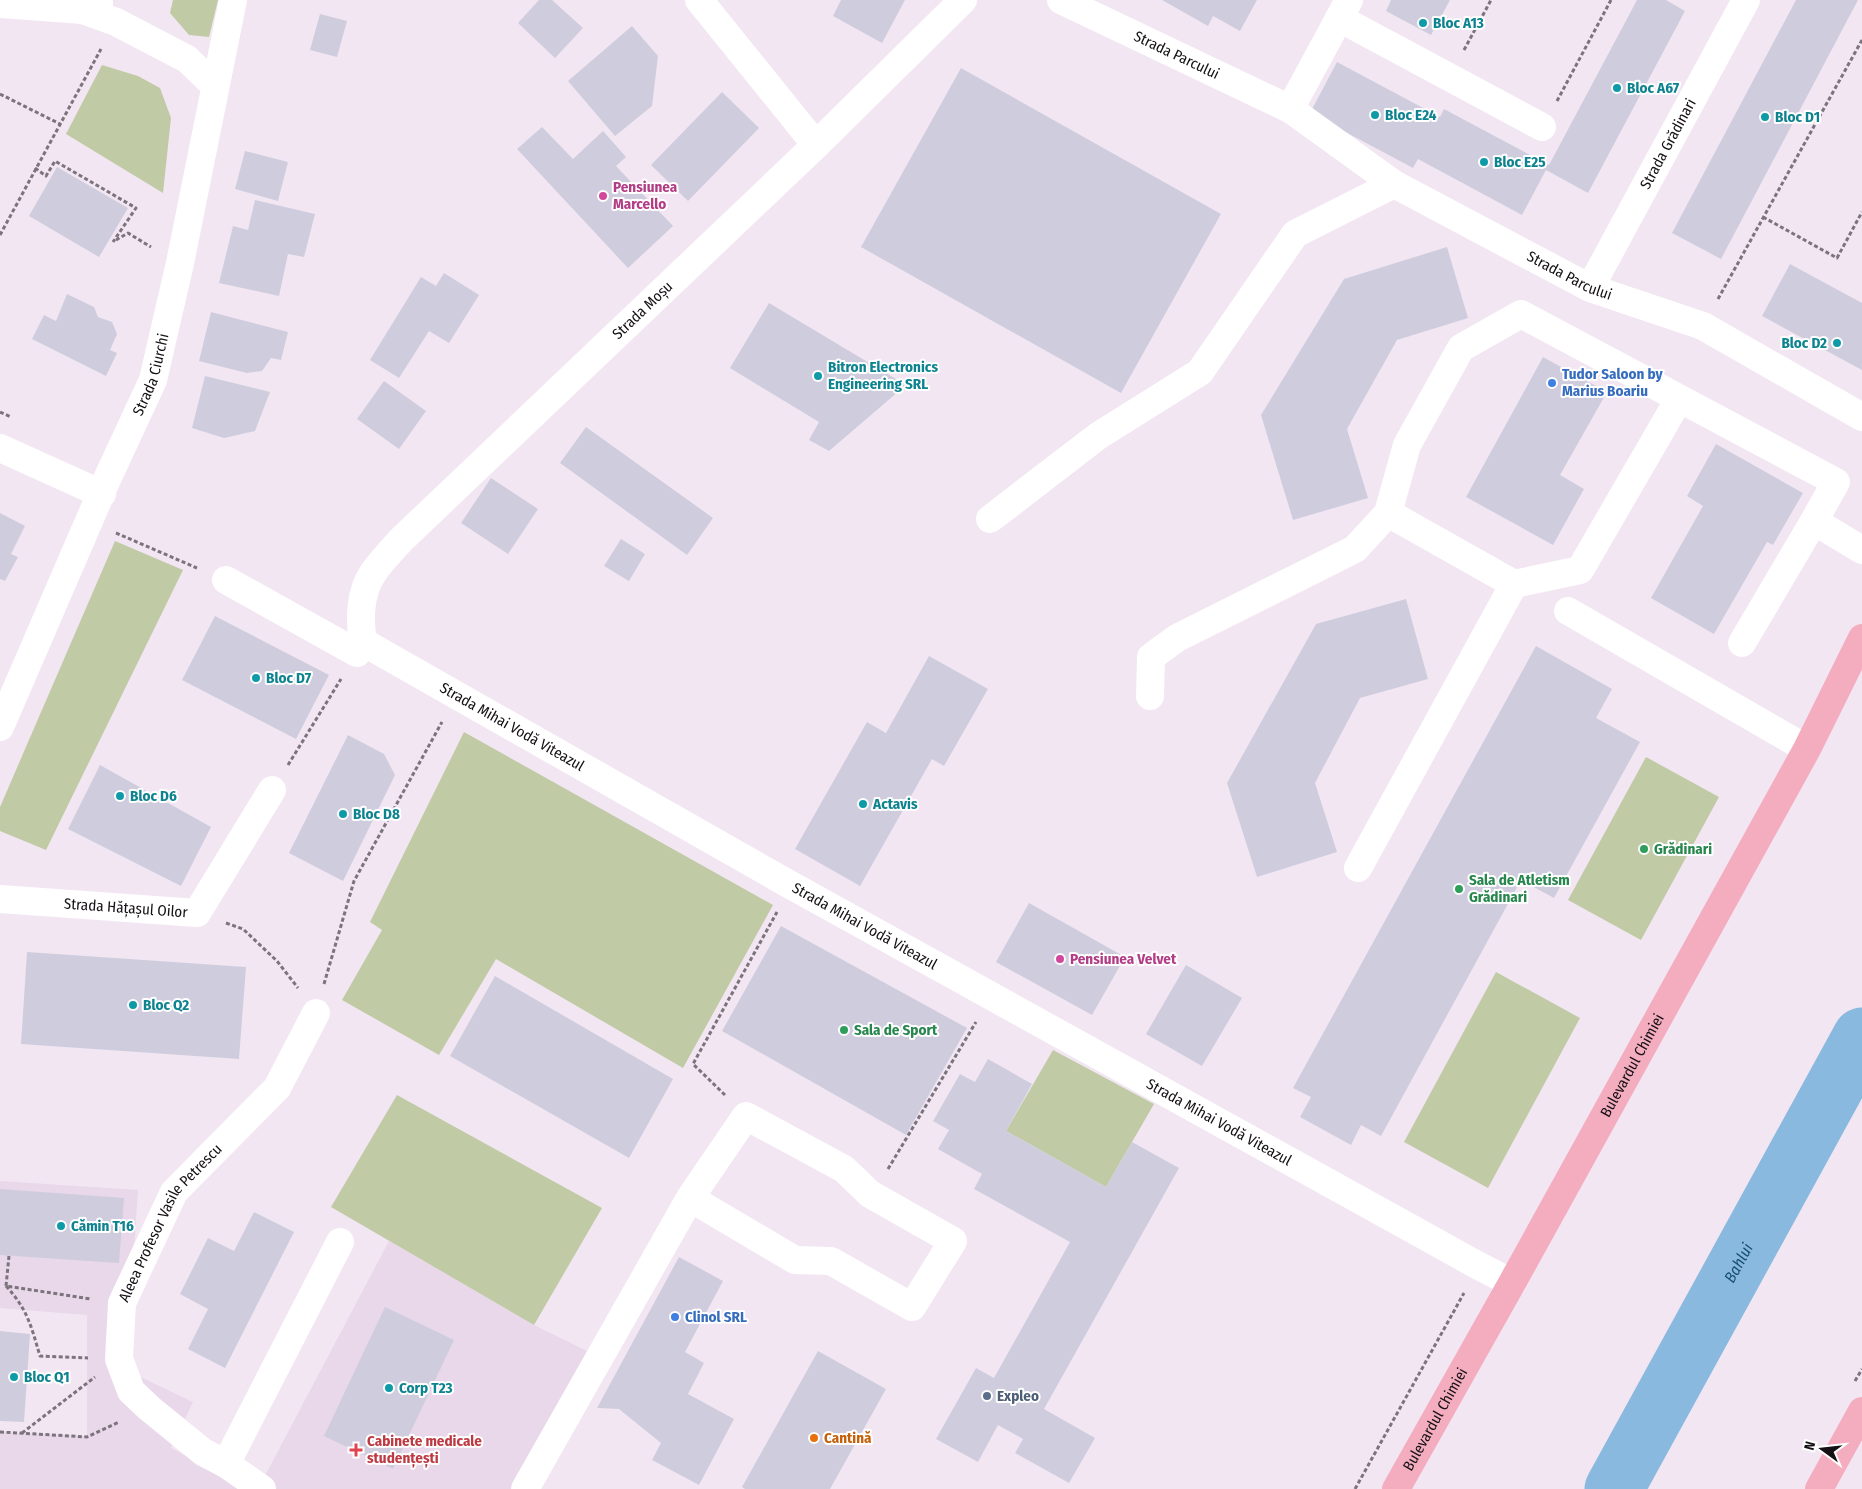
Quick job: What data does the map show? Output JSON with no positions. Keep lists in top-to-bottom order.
{
  "streets": {
    "main road": ["Bulevardul Chimiei"],
    "street": [
      "Strada Parcului",
      "Strada Grădinari",
      "Strada Moșu",
      "Strada Ciurchi",
      "Strada Mihai Vodă Viteazul",
      "Strada Hățașul Oilor",
      "Aleea Profesor Vasile Petrescu"
    ]
  },
  "crossings": [
    ["Strada Parcului", "Strada Grădinari"],
    ["Strada Moșu", "Strada Mihai Vodă Viteazul"],
    ["Strada Mihai Vodă Viteazul", "Bulevardul Chimiei"]
  ],
  "water": ["Bahlui"],
  "places": {
    "other": [
      "Bloc A13",
      "Bloc A67",
      "Bloc E24",
      "Bloc D1",
      "Bloc E25",
      "Pensiunea Marcello",
      "Bloc D2",
      "Bitron Electronics Engineering SRL",
      "Tudor Saloon by Marius Boariu",
      "Bloc D7",
      "Bloc D6",
      "Actavis",
      "Bloc D8",
      "Grădinari",
      "Sala de Atletism Grădinari",
      "Pensiunea Velvet",
      "Bloc Q2",
      "Sala de Sport",
      "Cămin T16",
      "Clinol SRL",
      "Bloc Q1",
      "Corp T23",
      "Expleo",
      "Cantină"
    ],
    "health": ["Cabinete medicale studențești"]
  },
  "north": "left"
}
